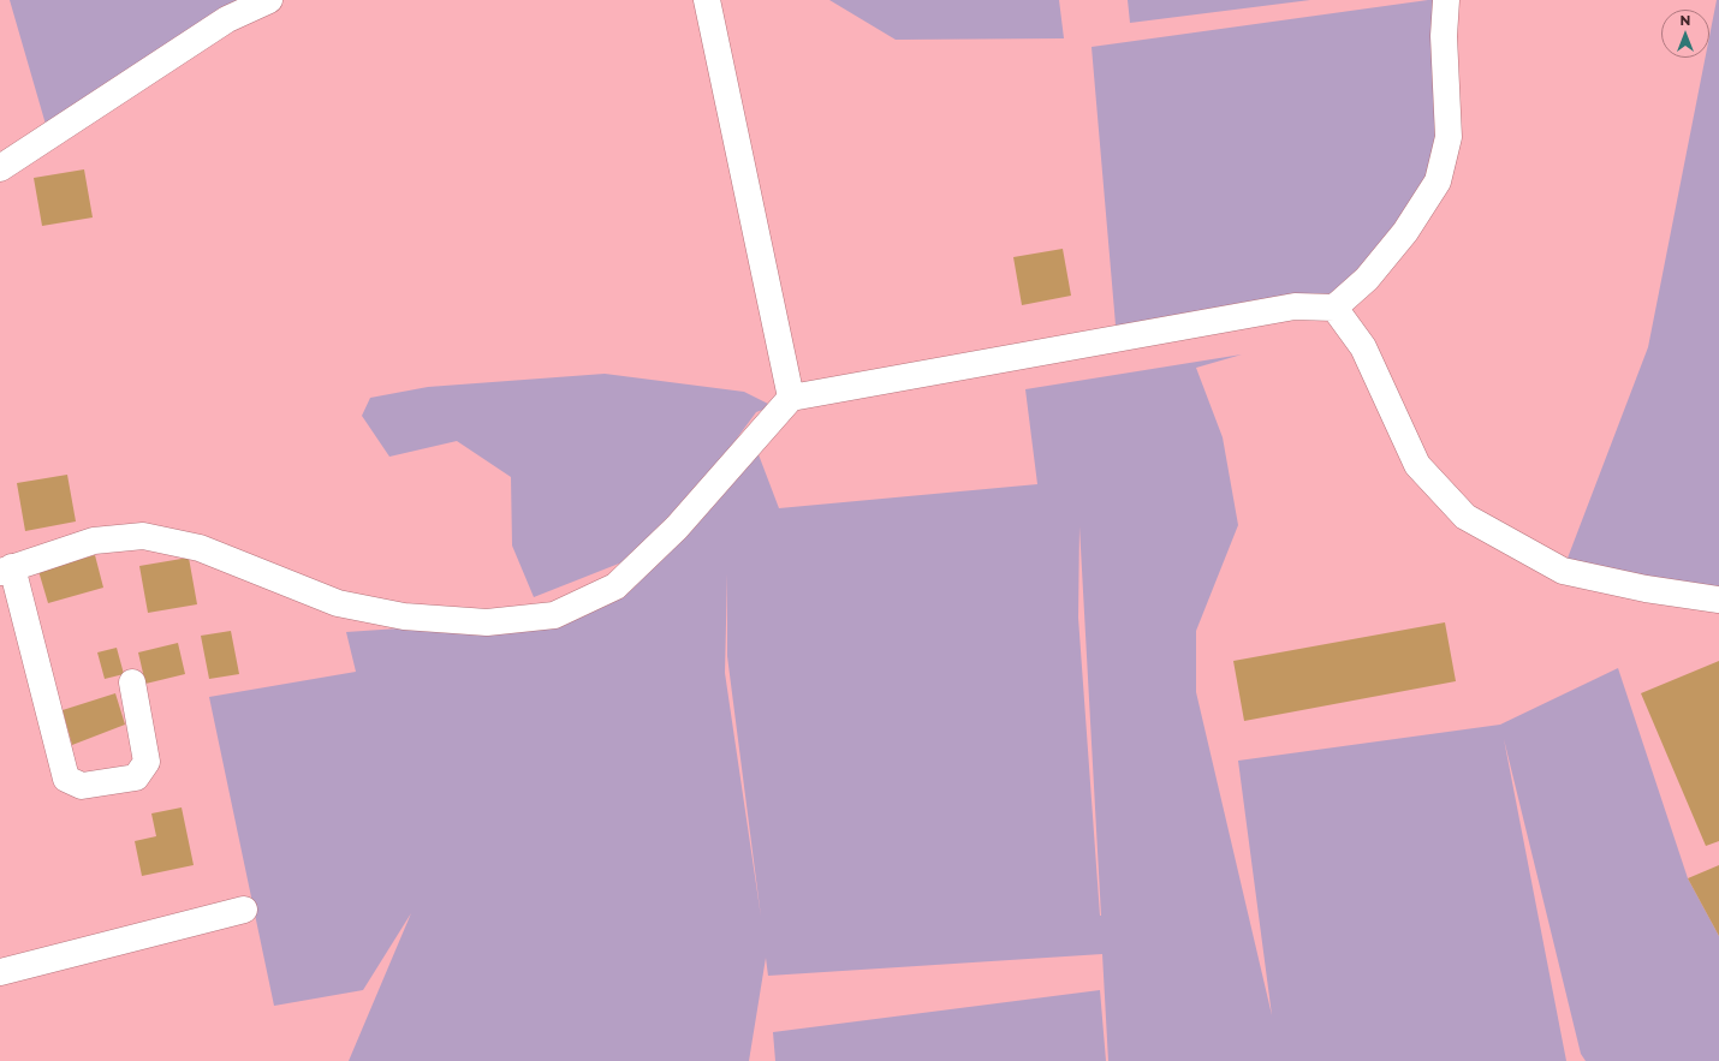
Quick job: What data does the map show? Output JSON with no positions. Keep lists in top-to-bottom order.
{
  "north": "top"
}
